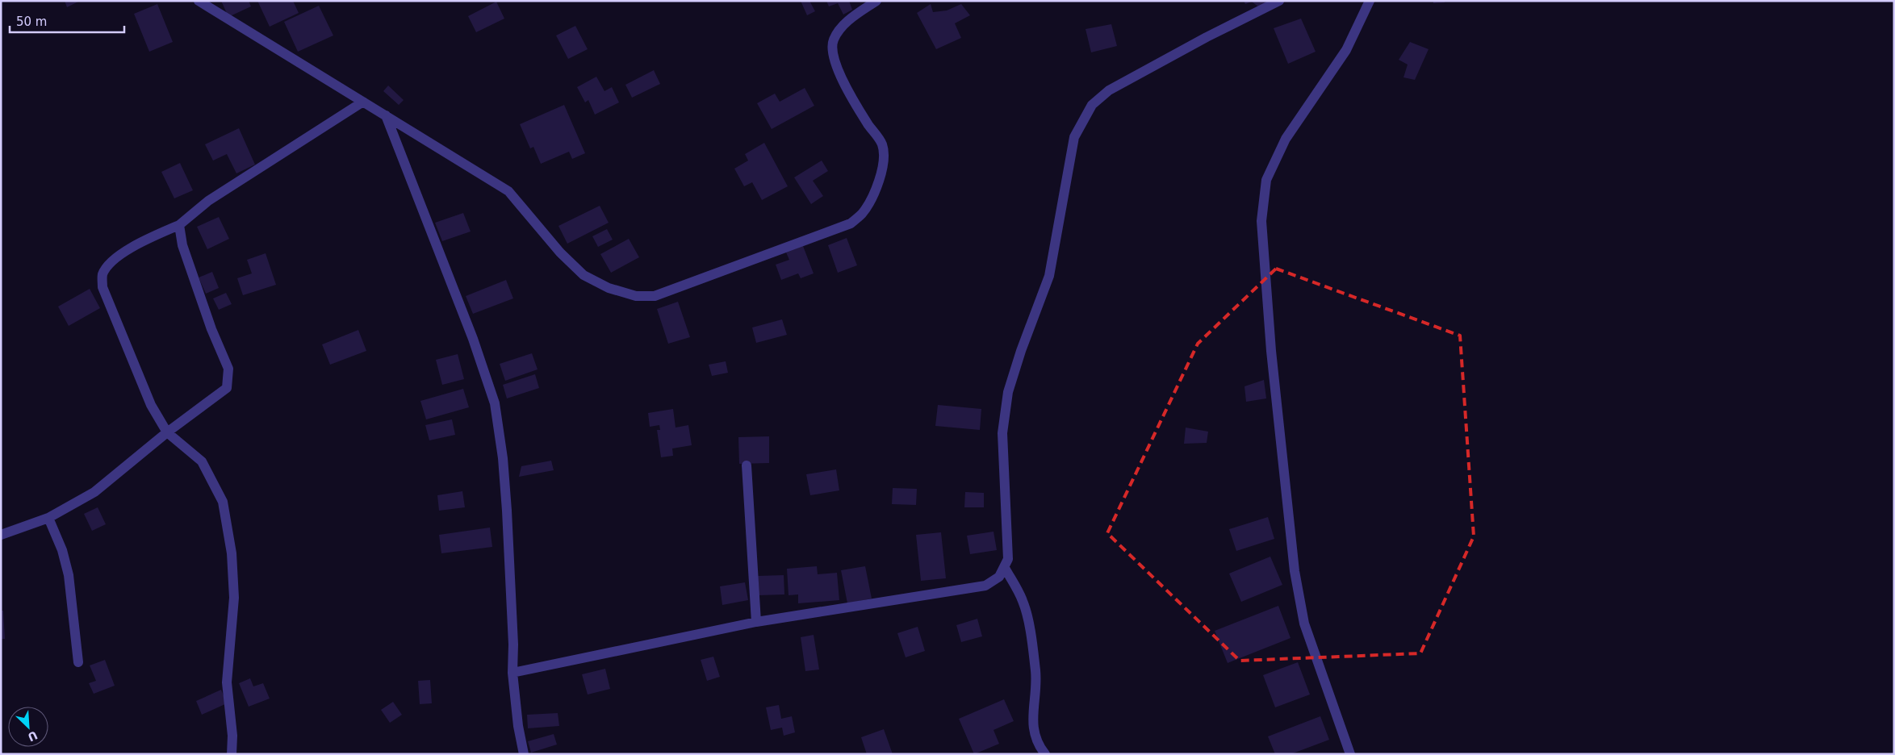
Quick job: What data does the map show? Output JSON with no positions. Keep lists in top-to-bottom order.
{
  "scale_bar": "50 m",
  "north": "bottom right"
}
